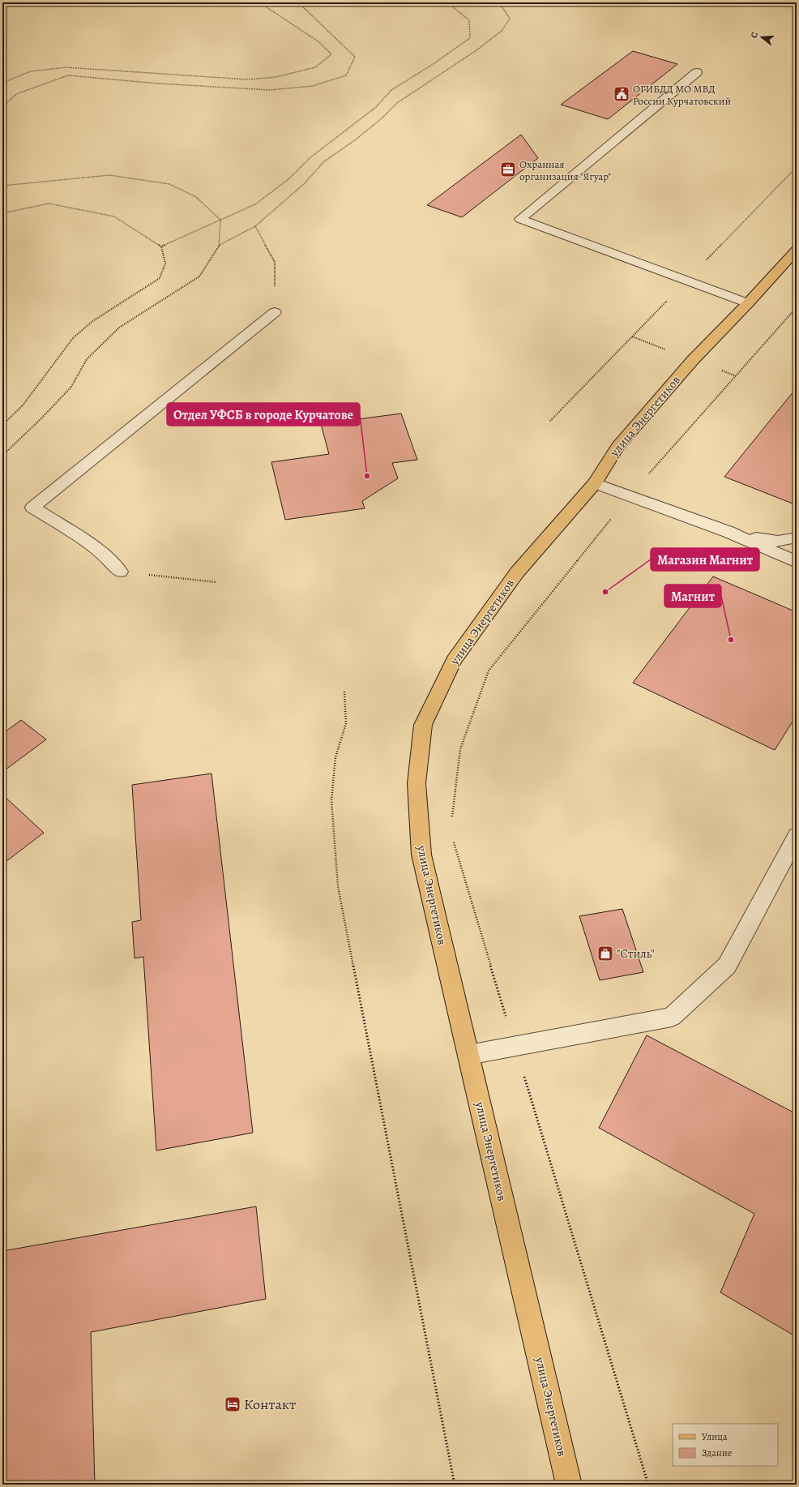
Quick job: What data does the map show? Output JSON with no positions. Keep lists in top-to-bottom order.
{
  "streets": {
    "main road": ["улица Энергетиков"]
  },
  "places": {
    "public building": ["ОГИБДД МО МВД России Курчатовский"],
    "office": ["Охранная организация \"Ягуар\""],
    "other": ["Отдел УФСБ в городе Курчатове", "Магазин Магнит", "Магнит"],
    "shop": ["\"Стиль\""],
    "hotel": ["Контакт"]
  },
  "legend": ["Улица", "Здание"],
  "north": "left"
}
